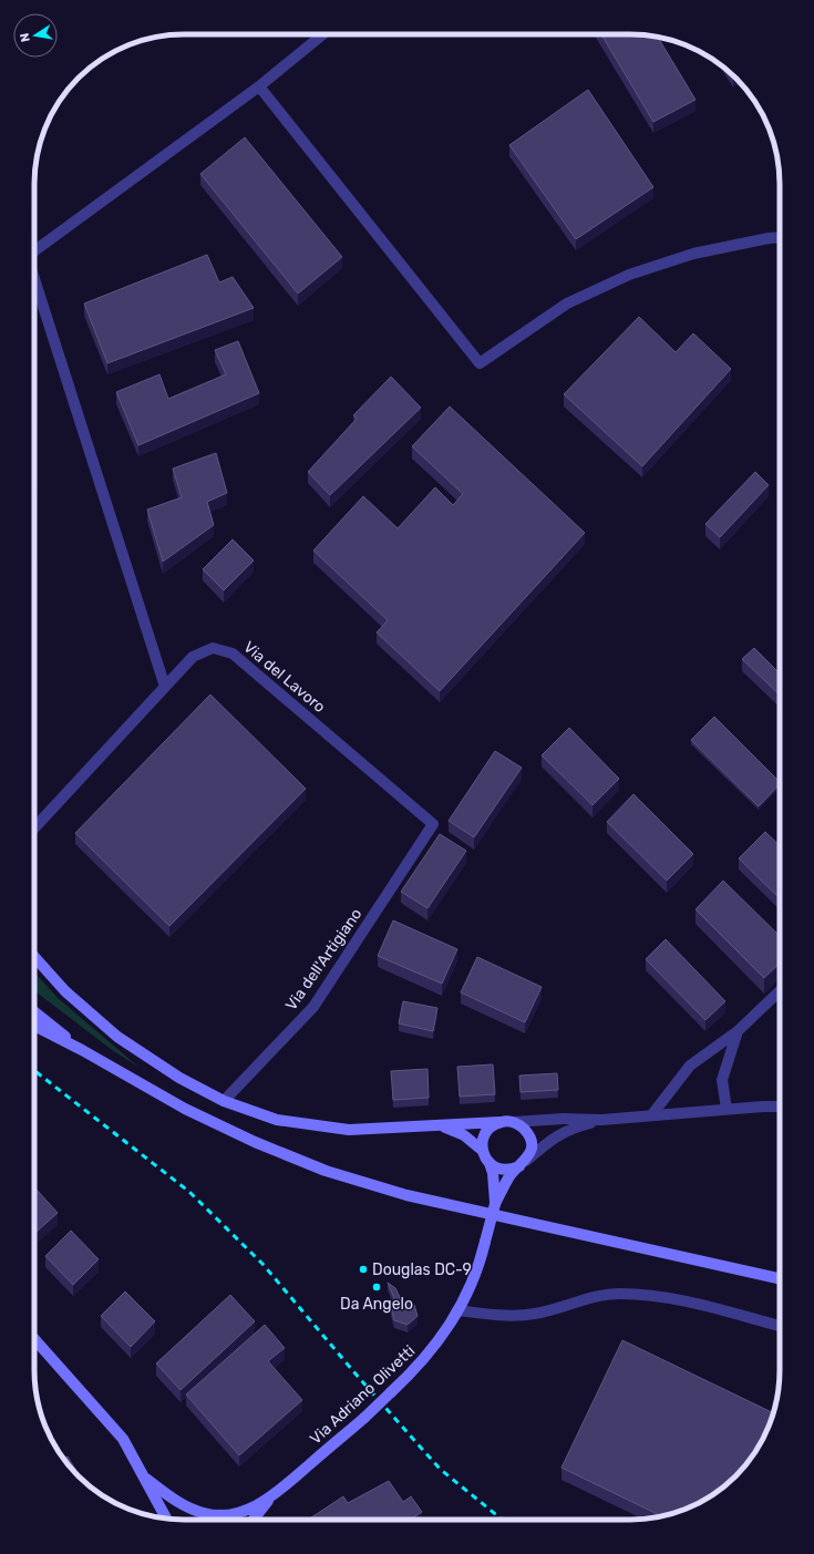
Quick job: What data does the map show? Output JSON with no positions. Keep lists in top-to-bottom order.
{
  "streets": {
    "main road": ["Via Adriano Olivetti"],
    "street": ["Via del Lavoro", "Via dell'Artigiano"]
  },
  "crossings": [
    ["Via del Lavoro", "Via dell'Artigiano"]
  ],
  "places": ["Douglas DC-9", "Da Angelo"],
  "north": "left"
}
